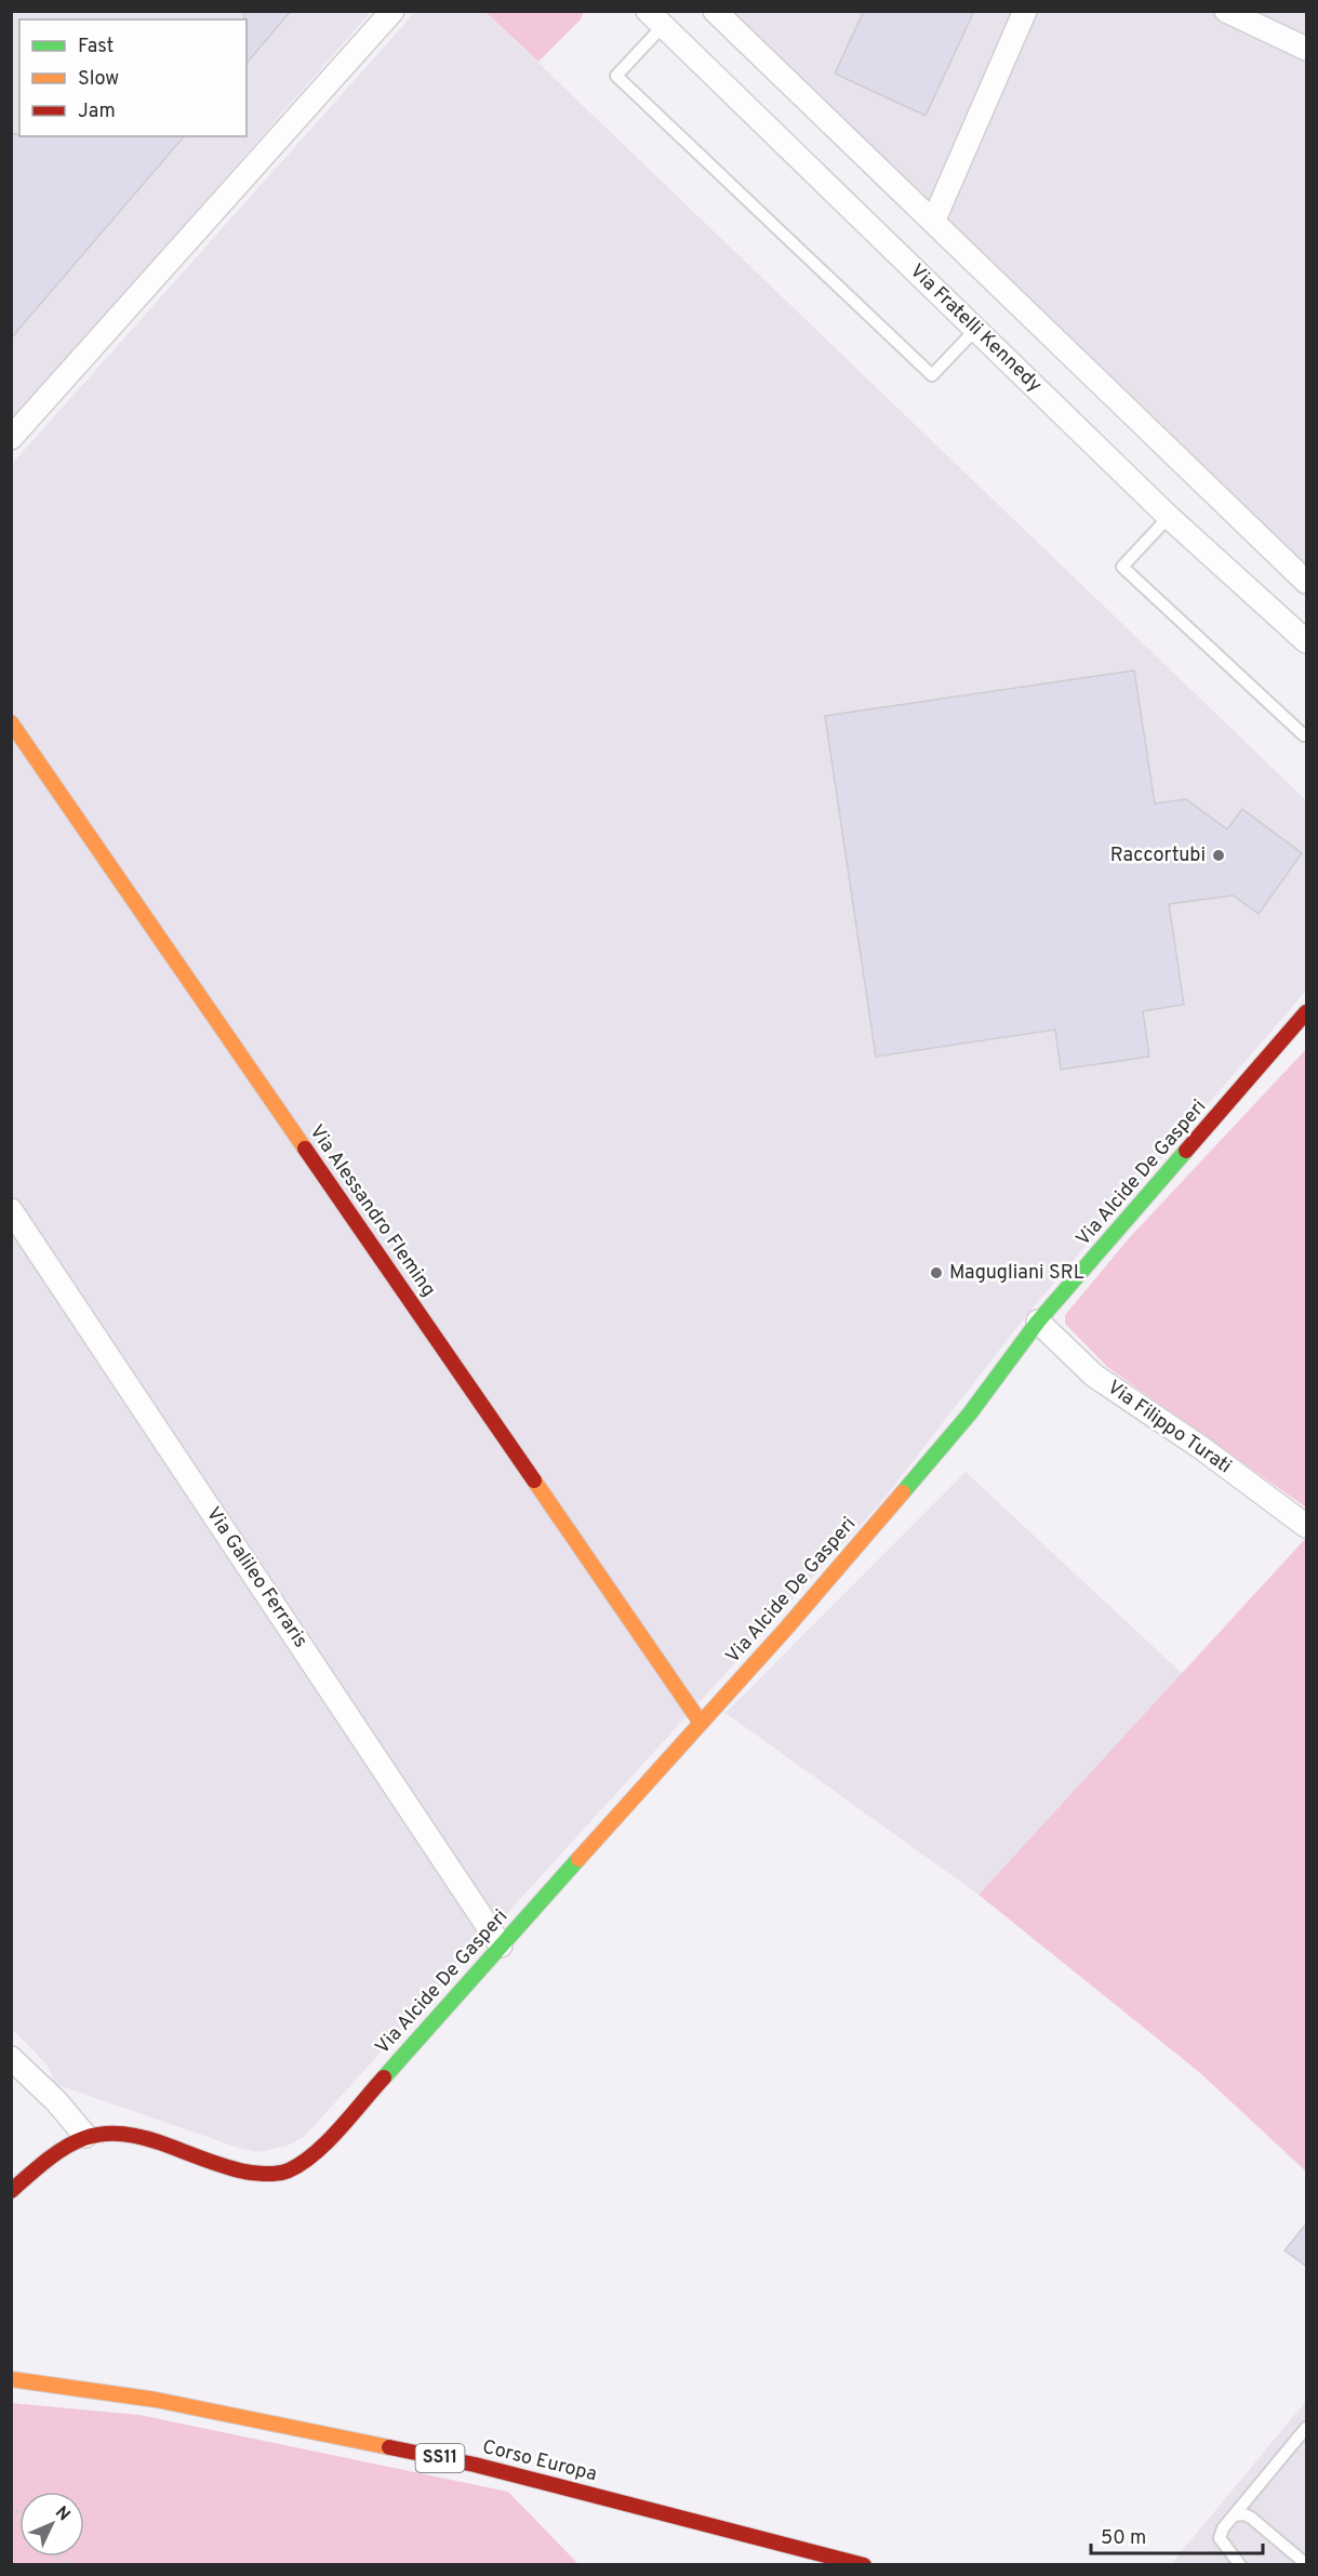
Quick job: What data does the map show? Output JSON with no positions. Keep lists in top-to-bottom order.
{
  "streets": {
    "street": [
      "Via Fratelli Kennedy",
      "Via Alcide De Gasperi",
      "Via Alessandro Fleming",
      "Via Filippo Turati",
      "Via Galileo Ferraris",
      "SS11",
      "Corso Europa"
    ]
  },
  "crossings": [
    ["Via Alcide De Gasperi", "Via Alessandro Fleming"],
    ["Via Alcide De Gasperi", "Via Filippo Turati"],
    ["Via Alcide De Gasperi", "Via Galileo Ferraris"]
  ],
  "places": ["Raccortubi", "Magugliani SRL"],
  "legend": ["Fast", "Slow", "Jam"],
  "scale_bar": "50 m",
  "north": "top right"
}
